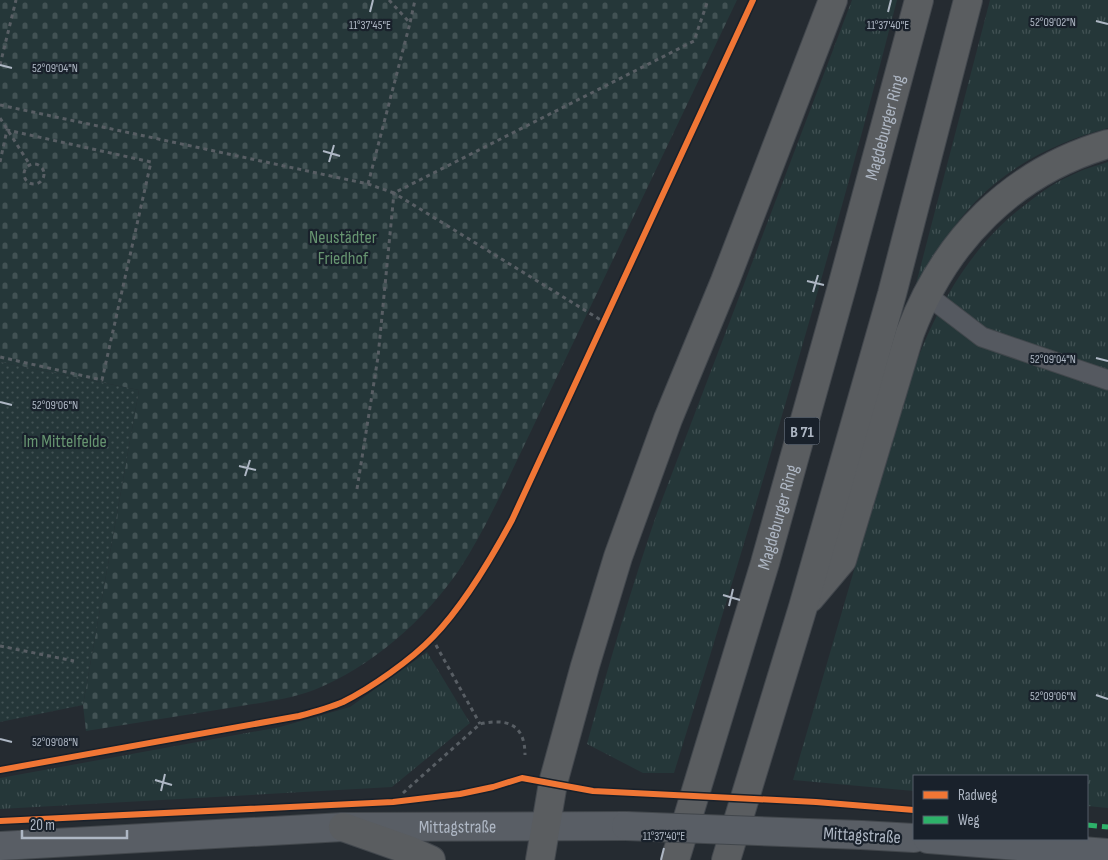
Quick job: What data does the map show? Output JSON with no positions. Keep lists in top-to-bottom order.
{
  "streets": {
    "highway": ["Magdeburger Ring", "B 71"],
    "street": ["Mittagstraße"]
  },
  "parks": ["Neustädter Friedhof", "Im Mittelfelde"],
  "legend": ["Radweg", "Weg"],
  "scale_bar": "20 m",
  "coordinates": [
    "52°09'02\"N",
    "11°37'45\"E",
    "11°37'40\"E",
    "52°09'04\"N",
    "52°09'06\"N",
    "52°09'08\"N"
  ]
}
